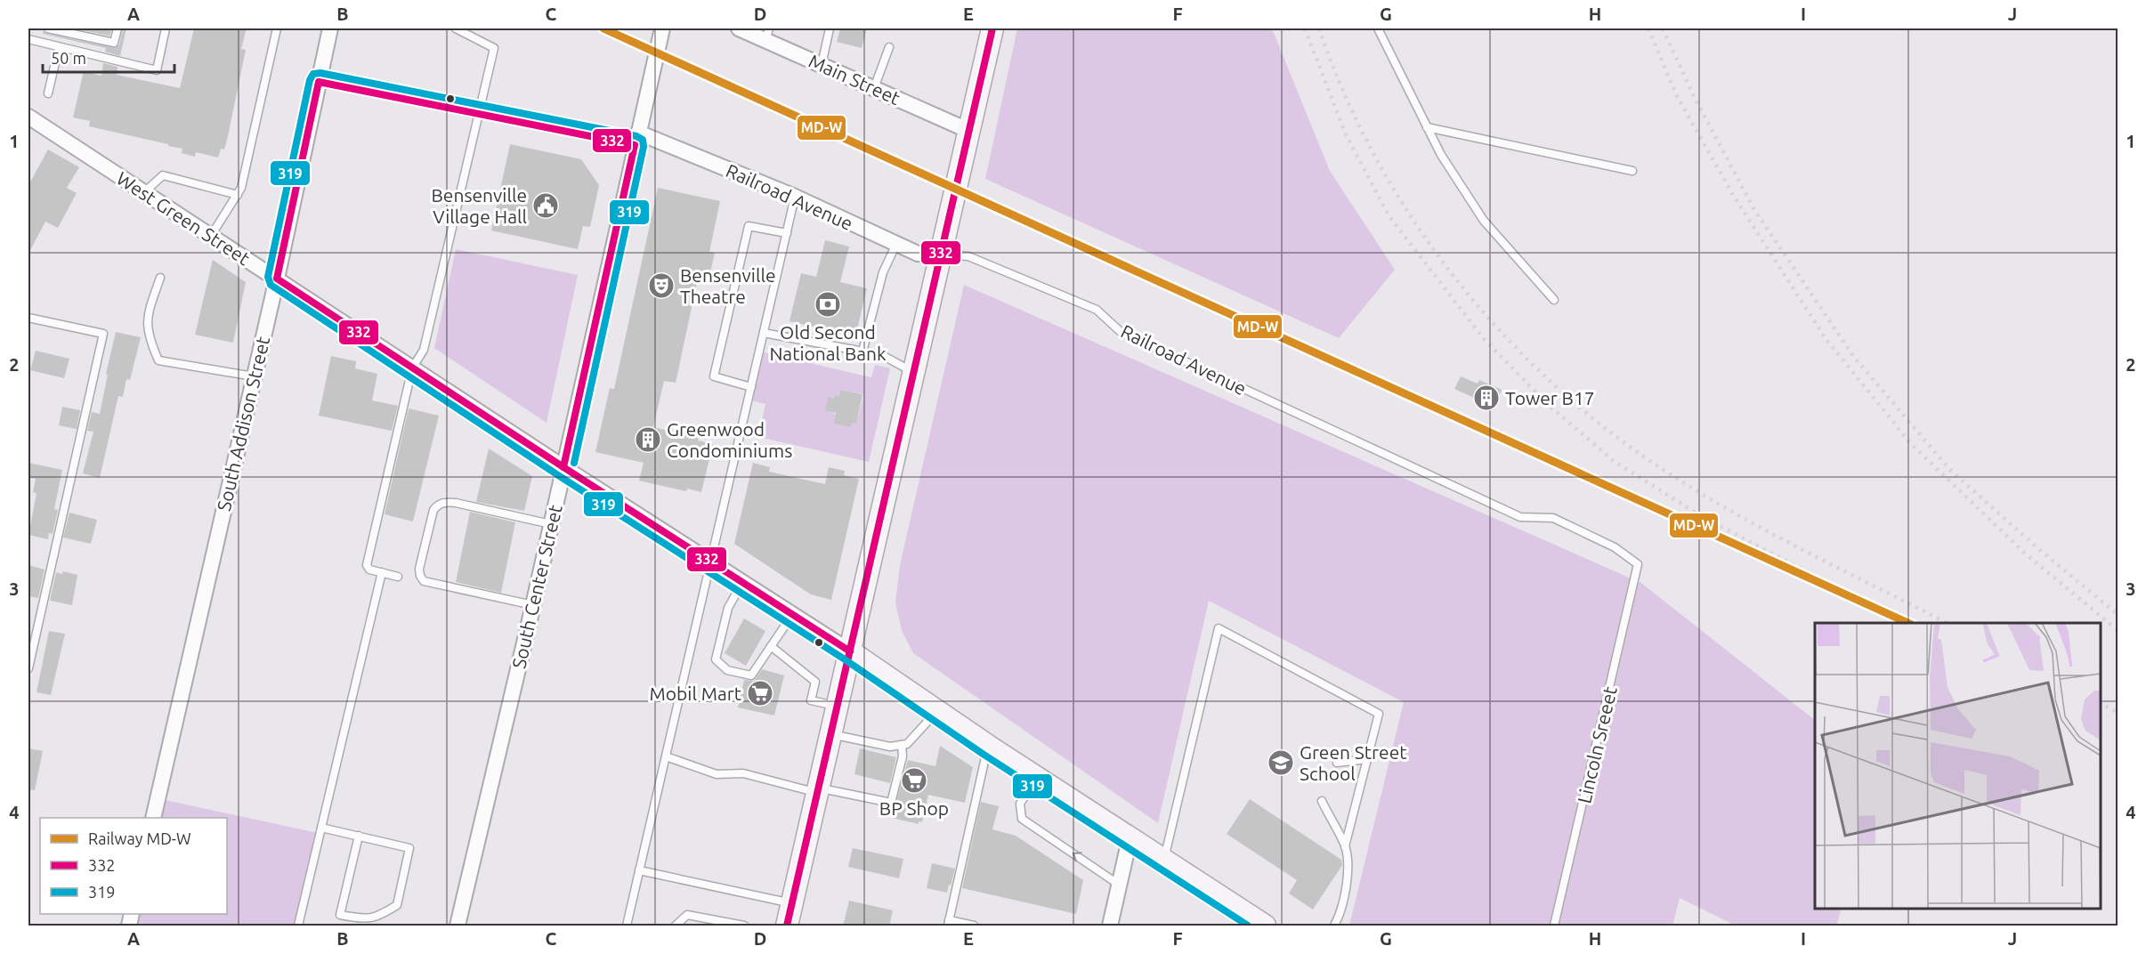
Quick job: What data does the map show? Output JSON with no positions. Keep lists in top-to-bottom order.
{
  "streets": {
    "street": [
      "Main Street",
      "Railroad Avenue",
      "West Green Street",
      "South Addison Street",
      "South Center Street"
    ],
    "lane": ["Lincoln Sreeet"]
  },
  "crossings": [
    ["Railroad Avenue", "South Center Street"],
    ["Railroad Avenue", "Lincoln Sreeet"],
    ["West Green Street", "South Addison Street"],
    ["West Green Street", "South Center Street"]
  ],
  "places": {
    "public building": ["Bensenville Village Hall"],
    "theatre": ["Bensenville Theatre"],
    "bank": ["Old Second National Bank"],
    "building": ["Tower B17", "Greenwood Condominiums"],
    "supermarket": ["Mobil Mart", "BP Shop"],
    "school or university": ["Green Street School"]
  },
  "lines": ["rail line MD-W", "transit line 332", "transit line 319"],
  "legend": ["Railway MD-W", "332", "319"],
  "scale_bar": "50 m",
  "grid": {
    "columns": [
      "A",
      "B",
      "C",
      "D",
      "E",
      "F",
      "G",
      "H",
      "I",
      "J"
    ],
    "rows": [
      "1",
      "2",
      "3",
      "4"
    ]
  }
}
